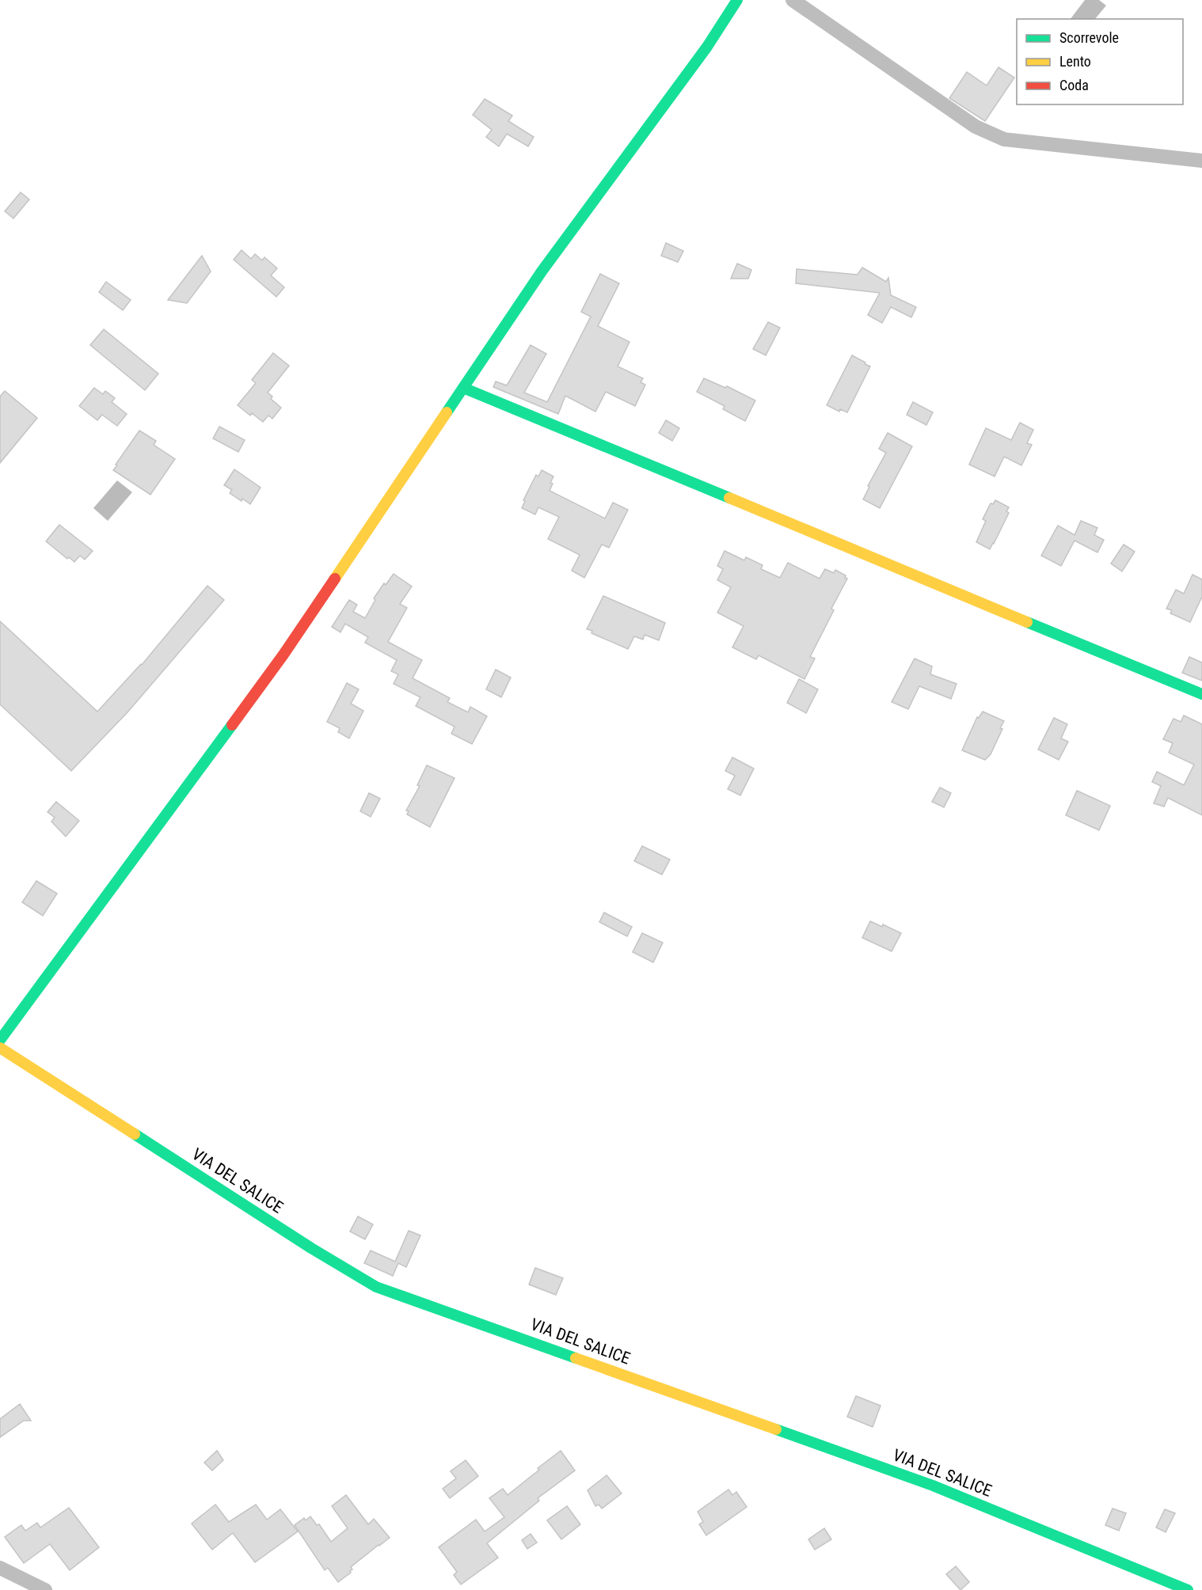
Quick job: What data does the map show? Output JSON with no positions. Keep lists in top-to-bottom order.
{
  "streets": {
    "street": ["VIA DEL SALICE"]
  },
  "legend": ["Scorrevole", "Lento", "Coda"]
}
